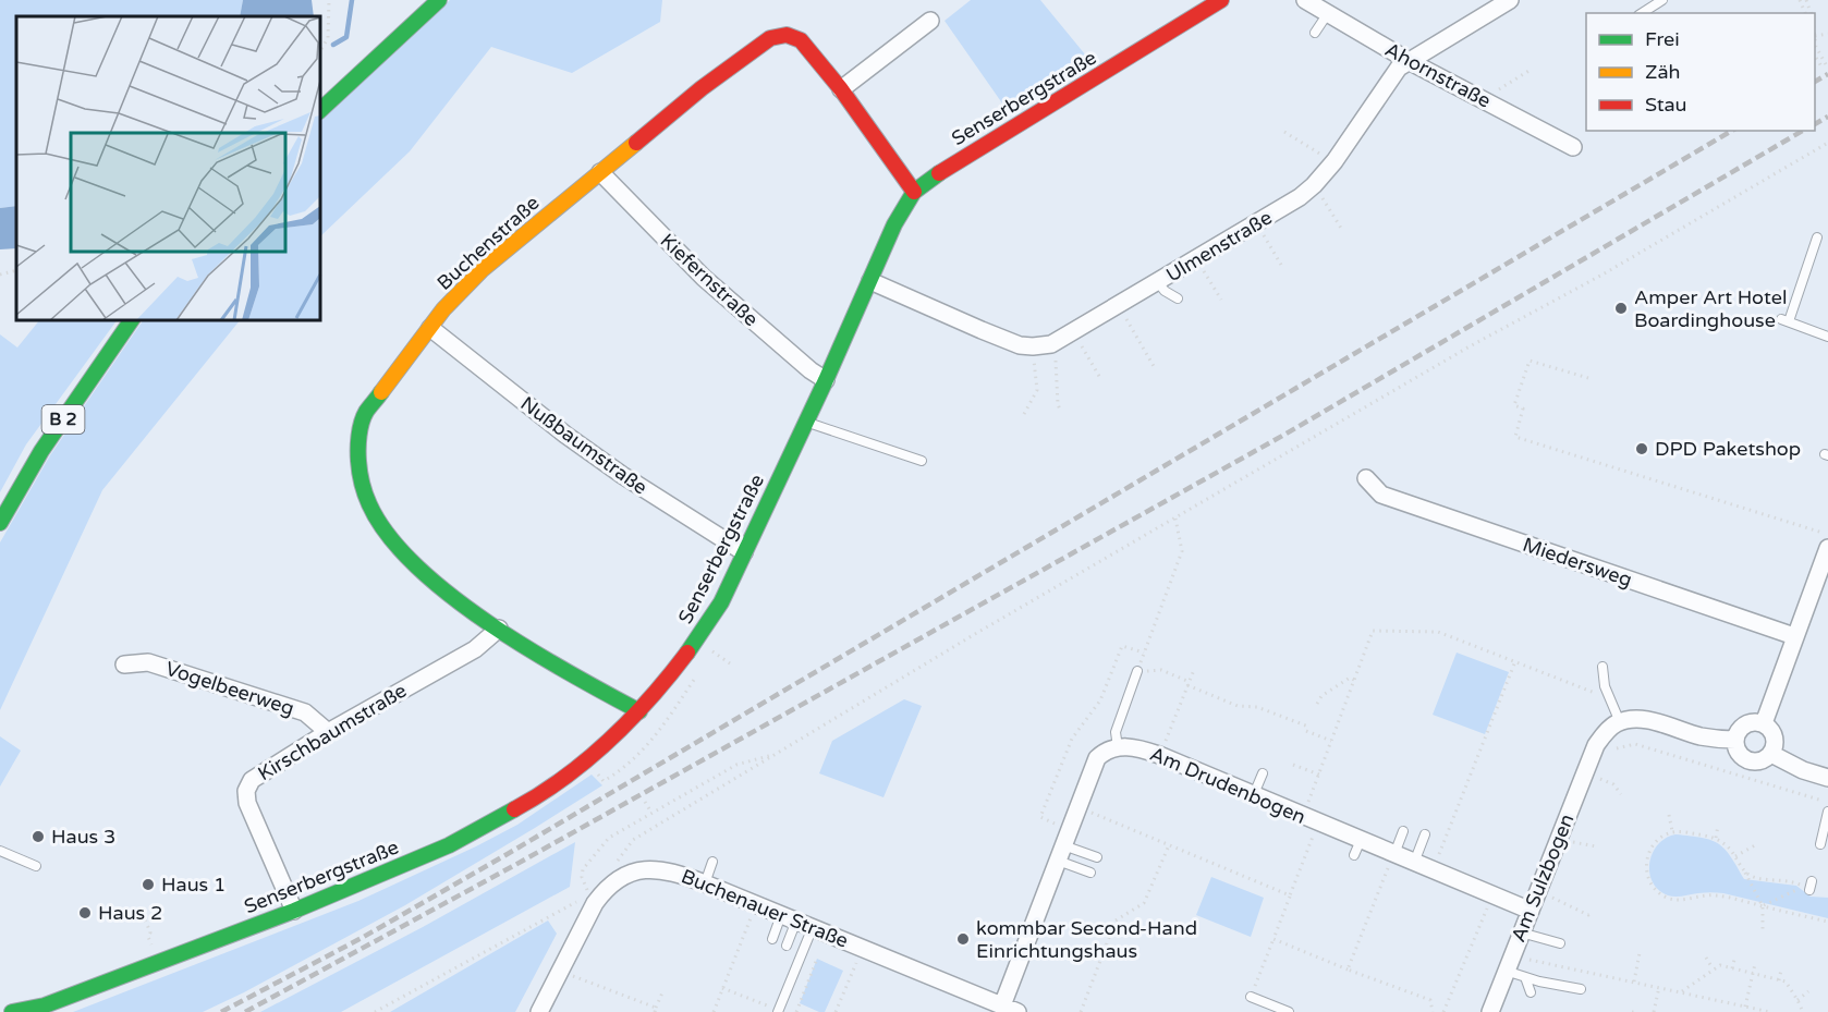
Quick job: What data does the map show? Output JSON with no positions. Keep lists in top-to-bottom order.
{
  "streets": {
    "street": [
      "Ahornstraße",
      "Senserbergstraße",
      "Buchenstraße",
      "Ulmenstraße",
      "Kiefernstraße",
      "B 2",
      "Nußbaumstraße",
      "Miedersweg",
      "Vogelbeerweg",
      "Kirschbaumstraße",
      "Am Drudenbogen",
      "Am Sulzbogen",
      "Buchenauer Straße"
    ]
  },
  "crossings": [
    ["Ahornstraße", "Ulmenstraße"],
    ["Senserbergstraße", "Buchenstraße"],
    ["Senserbergstraße", "Ulmenstraße"],
    ["Senserbergstraße", "Kiefernstraße"],
    ["Senserbergstraße", "Nußbaumstraße"],
    ["Senserbergstraße", "Kirschbaumstraße"],
    ["Buchenstraße", "Kiefernstraße"],
    ["Buchenstraße", "Nußbaumstraße"],
    ["Buchenstraße", "Kirschbaumstraße"],
    ["Vogelbeerweg", "Kirschbaumstraße"],
    ["Am Drudenbogen", "Am Sulzbogen"]
  ],
  "places": [
    "Amper Art Hotel Boardinghouse",
    "DPD Paketshop",
    "Haus 3",
    "Haus 1",
    "Haus 2",
    "kommbar Second-Hand Einrichtungshaus"
  ],
  "legend": ["Frei", "Zäh", "Stau"]
}
